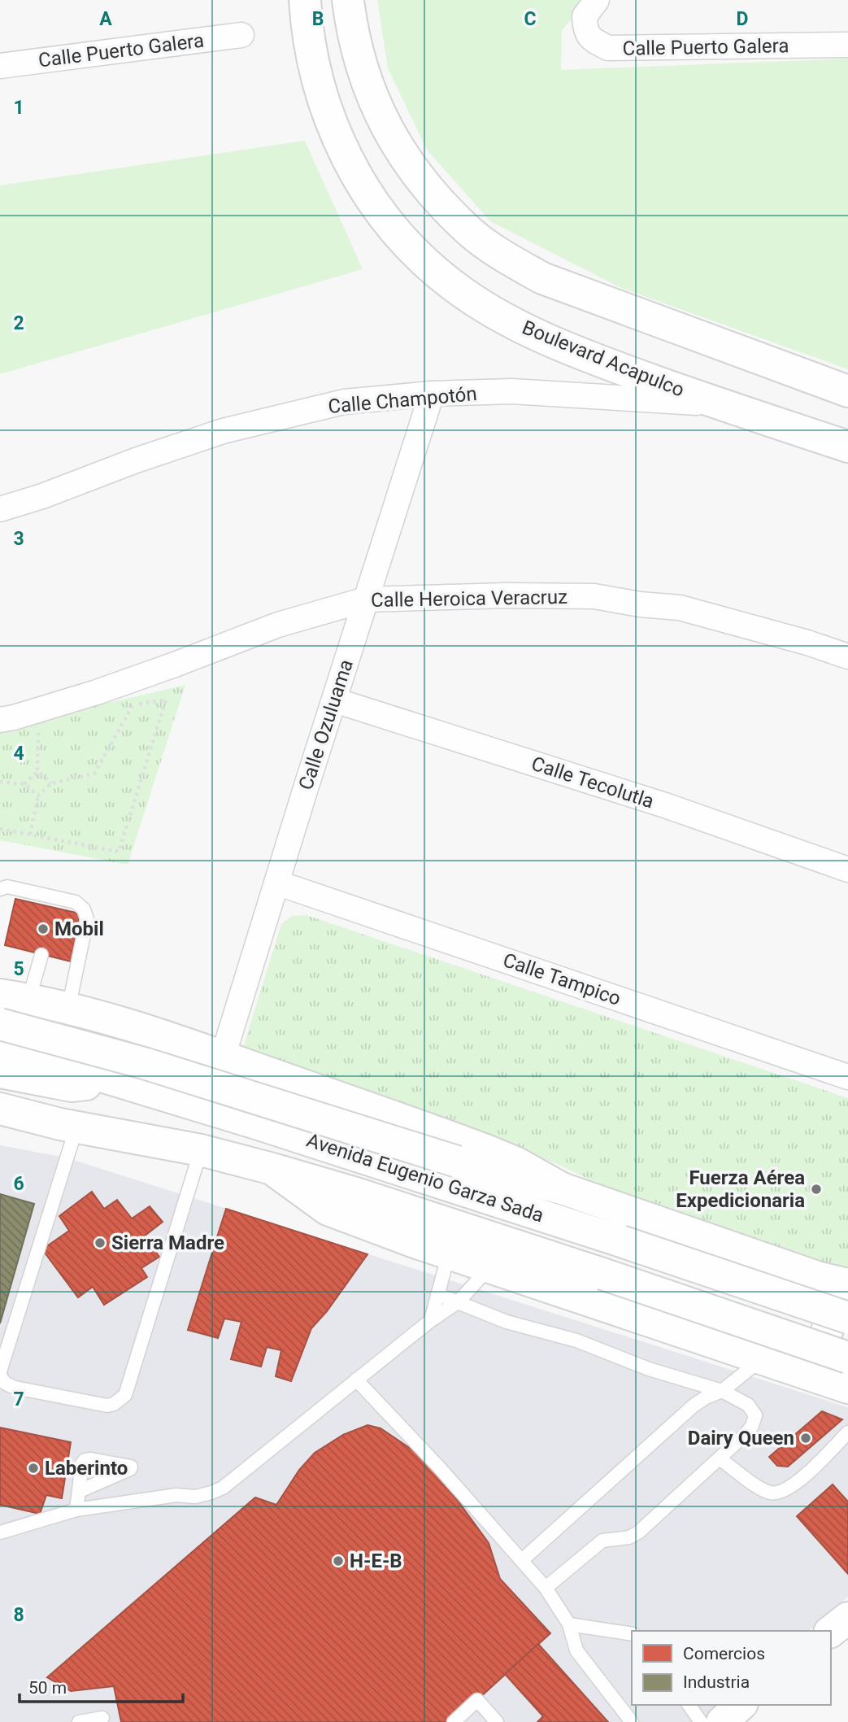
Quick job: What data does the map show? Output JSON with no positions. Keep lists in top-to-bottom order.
{
  "streets": {
    "main road": ["Boulevard Acapulco", "Avenida Eugenio Garza Sada"],
    "street": [
      "Calle Puerto Galera",
      "Calle Champotón",
      "Calle Heroica Veracruz",
      "Calle Ozuluama",
      "Calle Tecolutla",
      "Calle Tampico"
    ]
  },
  "crossings": [
    ["Boulevard Acapulco", "Calle Champotón"],
    ["Calle Champotón", "Calle Ozuluama"],
    ["Calle Heroica Veracruz", "Calle Ozuluama"],
    ["Calle Ozuluama", "Calle Tecolutla"],
    ["Calle Ozuluama", "Calle Tampico"]
  ],
  "places": [
    "Mobil",
    "Fuerza Aérea Expedicionaria",
    "Sierra Madre",
    "Dairy Queen",
    "Laberinto",
    "H-E-B"
  ],
  "legend": ["Comercios", "Industria"],
  "scale_bar": "50 m",
  "grid": {
    "columns": [
      "A",
      "B",
      "C",
      "D"
    ],
    "rows": [
      "1",
      "2",
      "3",
      "4",
      "5",
      "6",
      "7",
      "8"
    ]
  }
}
